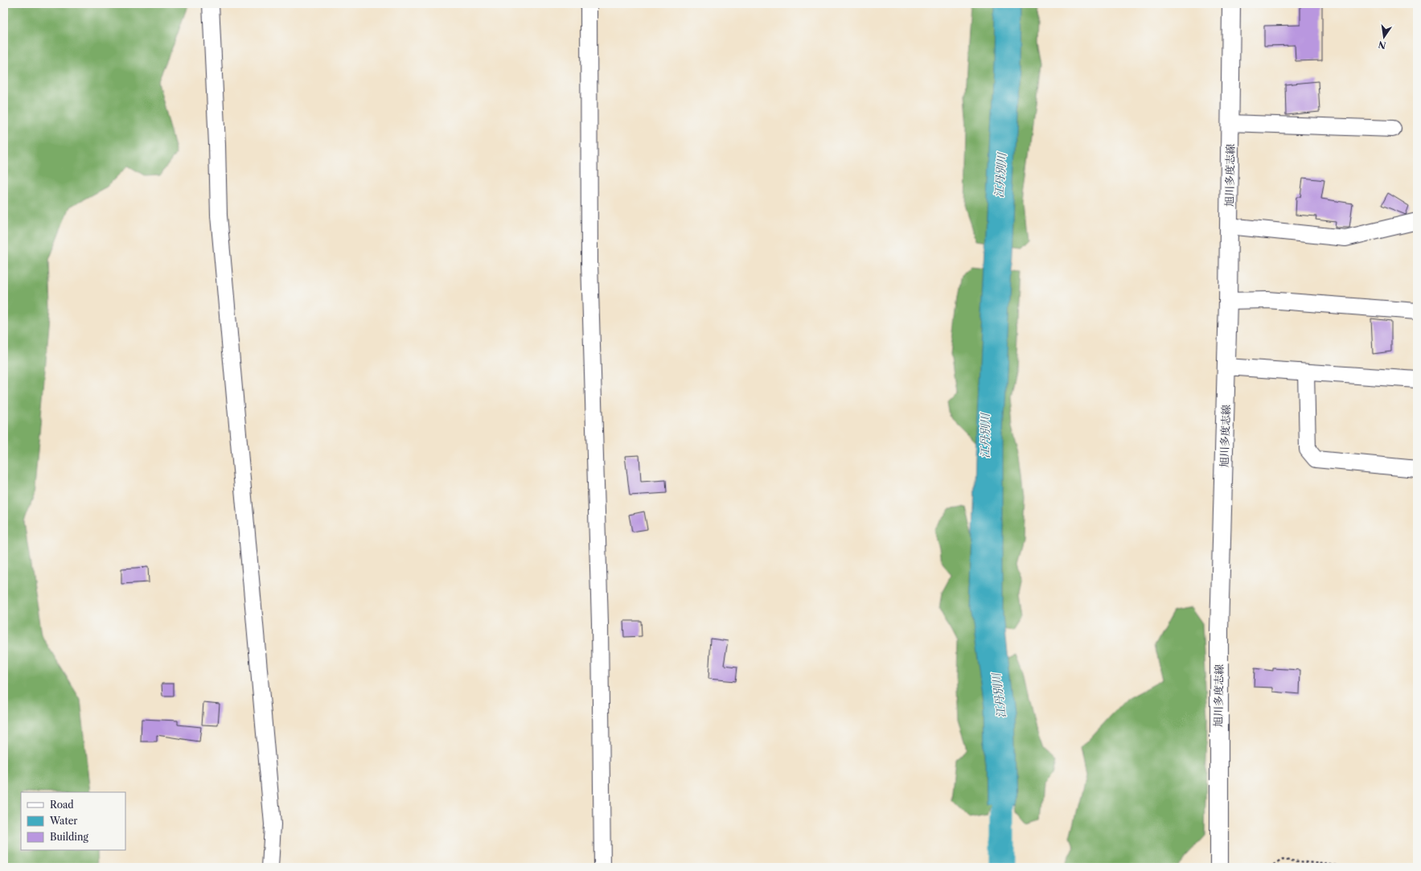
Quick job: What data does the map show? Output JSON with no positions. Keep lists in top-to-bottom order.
{
  "streets": {
    "main road": ["旭川多度志線"]
  },
  "water": ["江丹別川"],
  "legend": ["Road", "Water", "Building"],
  "north": "bottom"
}
